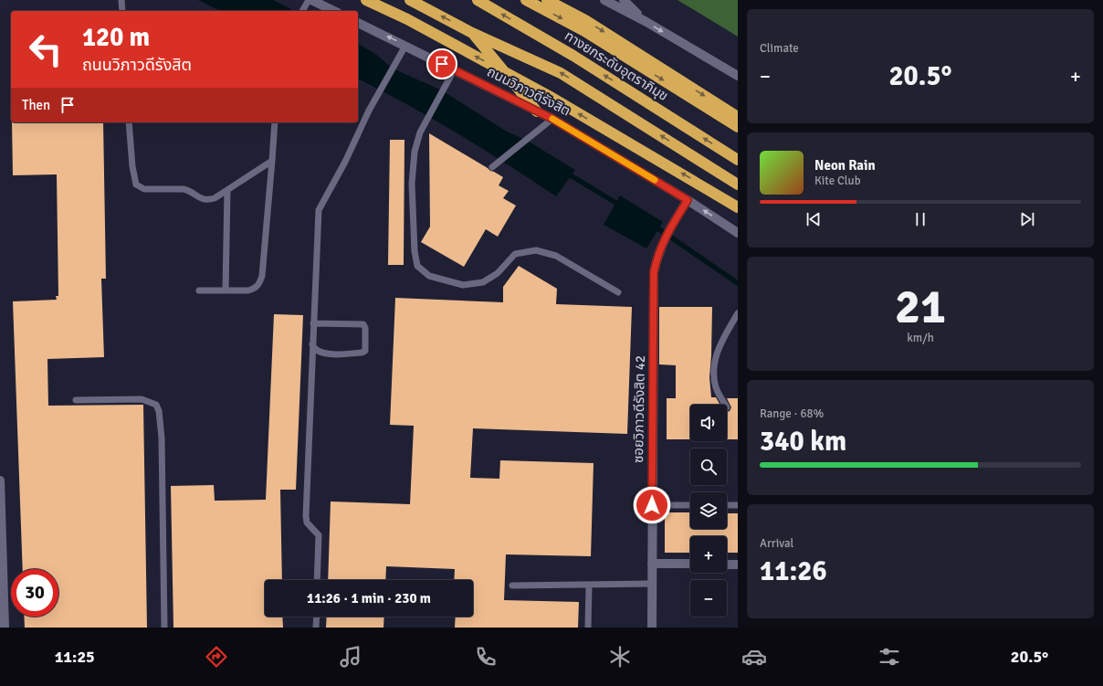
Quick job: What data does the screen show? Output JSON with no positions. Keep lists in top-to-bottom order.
{
  "streets": {
    "highway": ["ทางยกระดับอุตราภิมุข", "ถนนวิภาวดีรังสิต"],
    "street": ["ซอยวิภาวดีรังสิต 42"]
  },
  "crossings": [
    ["ถนนวิภาวดีรังสิต", "ซอยวิภาวดีรังสิต 42"]
  ],
  "page": {
    "tile": [
      "Climate",
      ["21", "km/h"],
      ["Range · 68%", "340 km"],
      ["Arrival", "11:26"]
    ],
    "turn": ["120 m", "ถนนวิภาวดีรังสิต"],
    "heat": ["−", "20.5°", "+"],
    "then": "Then",
    "song": ["Neon Rain", "Kite Club"],
    "map_buttons": ["+", "−"],
    "limit": "30",
    "trip": "11:26 · 1 min · 230 m",
    "tabs": ["11:25", "20.5°"]
  }
}
